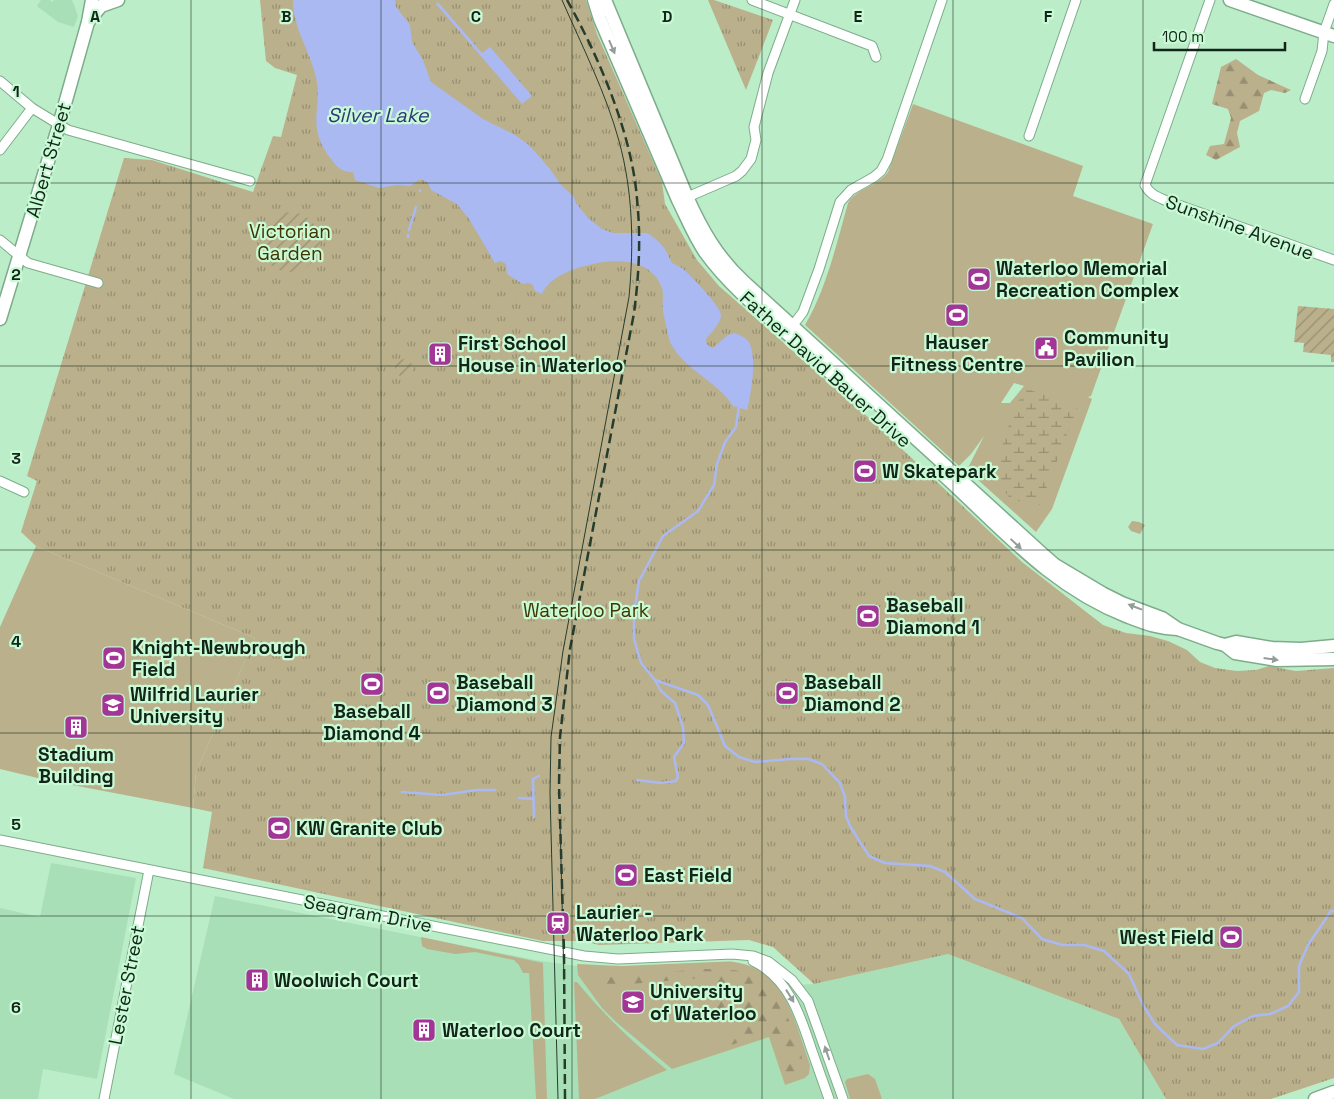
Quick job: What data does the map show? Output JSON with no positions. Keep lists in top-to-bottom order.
{
  "streets": {
    "street": [
      "Albert Street",
      "Sunshine Avenue",
      "Father David Bauer Drive",
      "Seagram Drive",
      "Lester Street"
    ]
  },
  "crossings": [
    ["Seagram Drive", "Lester Street"]
  ],
  "water": ["Silver Lake"],
  "parks": ["Victorian Garden", "Waterloo Park"],
  "places": {
    "sports": [
      "Waterloo Memorial Recreation Complex",
      "Hauser Fitness Centre",
      "W Skatepark",
      "Baseball Diamond 1",
      "Knight-Newbrough Field",
      "Baseball Diamond 4",
      "Baseball Diamond 3",
      "Baseball Diamond 2",
      "KW Granite Club",
      "East Field",
      "West Field"
    ],
    "public building": ["Community Pavilion"],
    "building": [
      "First School House in Waterloo",
      "Stadium Building",
      "Woolwich Court",
      "Waterloo Court"
    ],
    "school or university": ["Wilfrid Laurier University", "University of Waterloo"],
    "station": ["Laurier - Waterloo Park"]
  },
  "scale_bar": "100 m",
  "grid": {
    "columns": [
      "A",
      "B",
      "C",
      "D",
      "E",
      "F"
    ],
    "rows": [
      "1",
      "2",
      "3",
      "4",
      "5",
      "6"
    ]
  }
}
